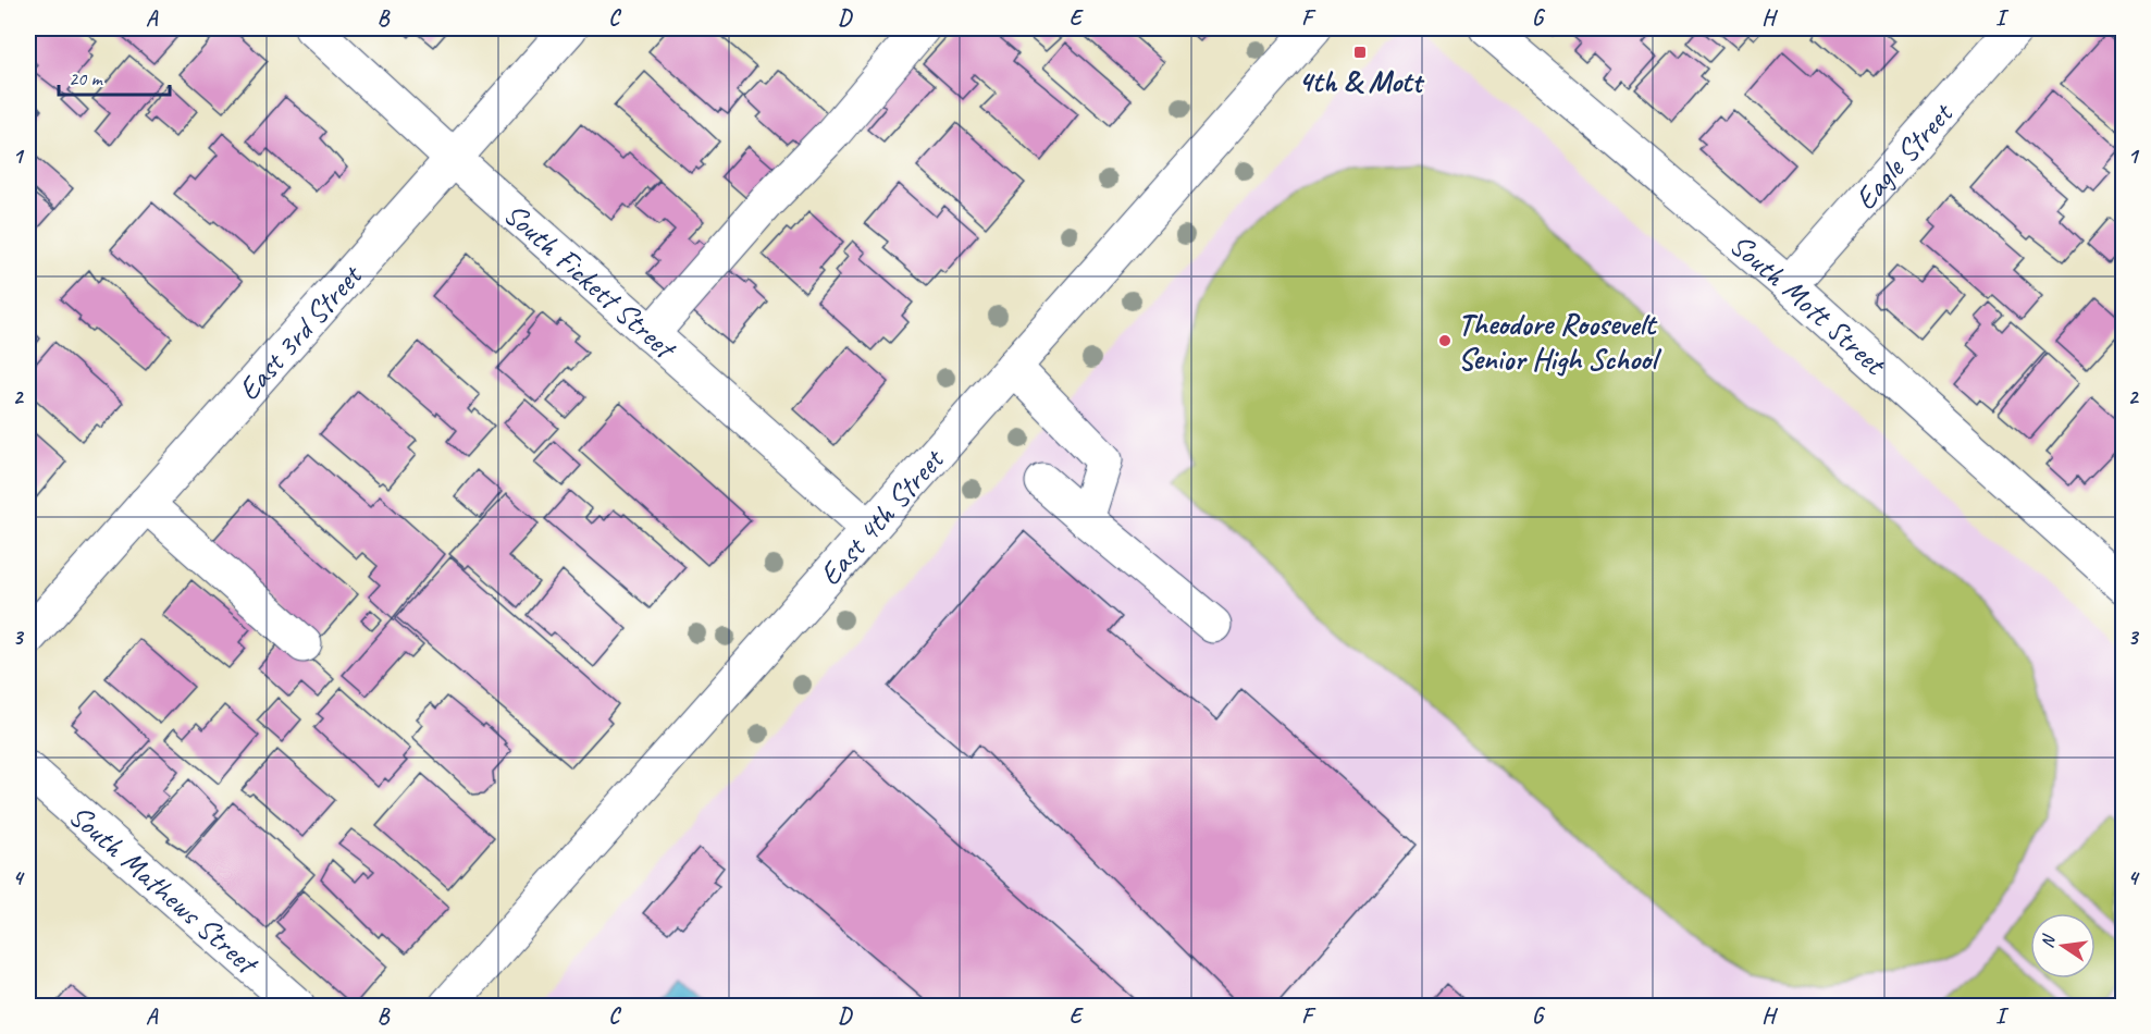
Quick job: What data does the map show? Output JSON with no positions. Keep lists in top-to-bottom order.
{
  "streets": {
    "street": [
      "Eagle Street",
      "South Fickett Street",
      "South Mott Street",
      "East 3rd Street",
      "East 4th Street",
      "South Mathews Street"
    ]
  },
  "crossings": [
    ["Eagle Street", "South Mott Street"],
    ["South Fickett Street", "East 3rd Street"],
    ["South Fickett Street", "East 4th Street"]
  ],
  "places": {
    "transit": ["4th & Mott"],
    "other": ["Theodore Roosevelt Senior High School"]
  },
  "scale_bar": "20 m",
  "north": "left",
  "grid": {
    "columns": [
      "A",
      "B",
      "C",
      "D",
      "E",
      "F",
      "G",
      "H",
      "I"
    ],
    "rows": [
      "1",
      "2",
      "3",
      "4"
    ]
  }
}
